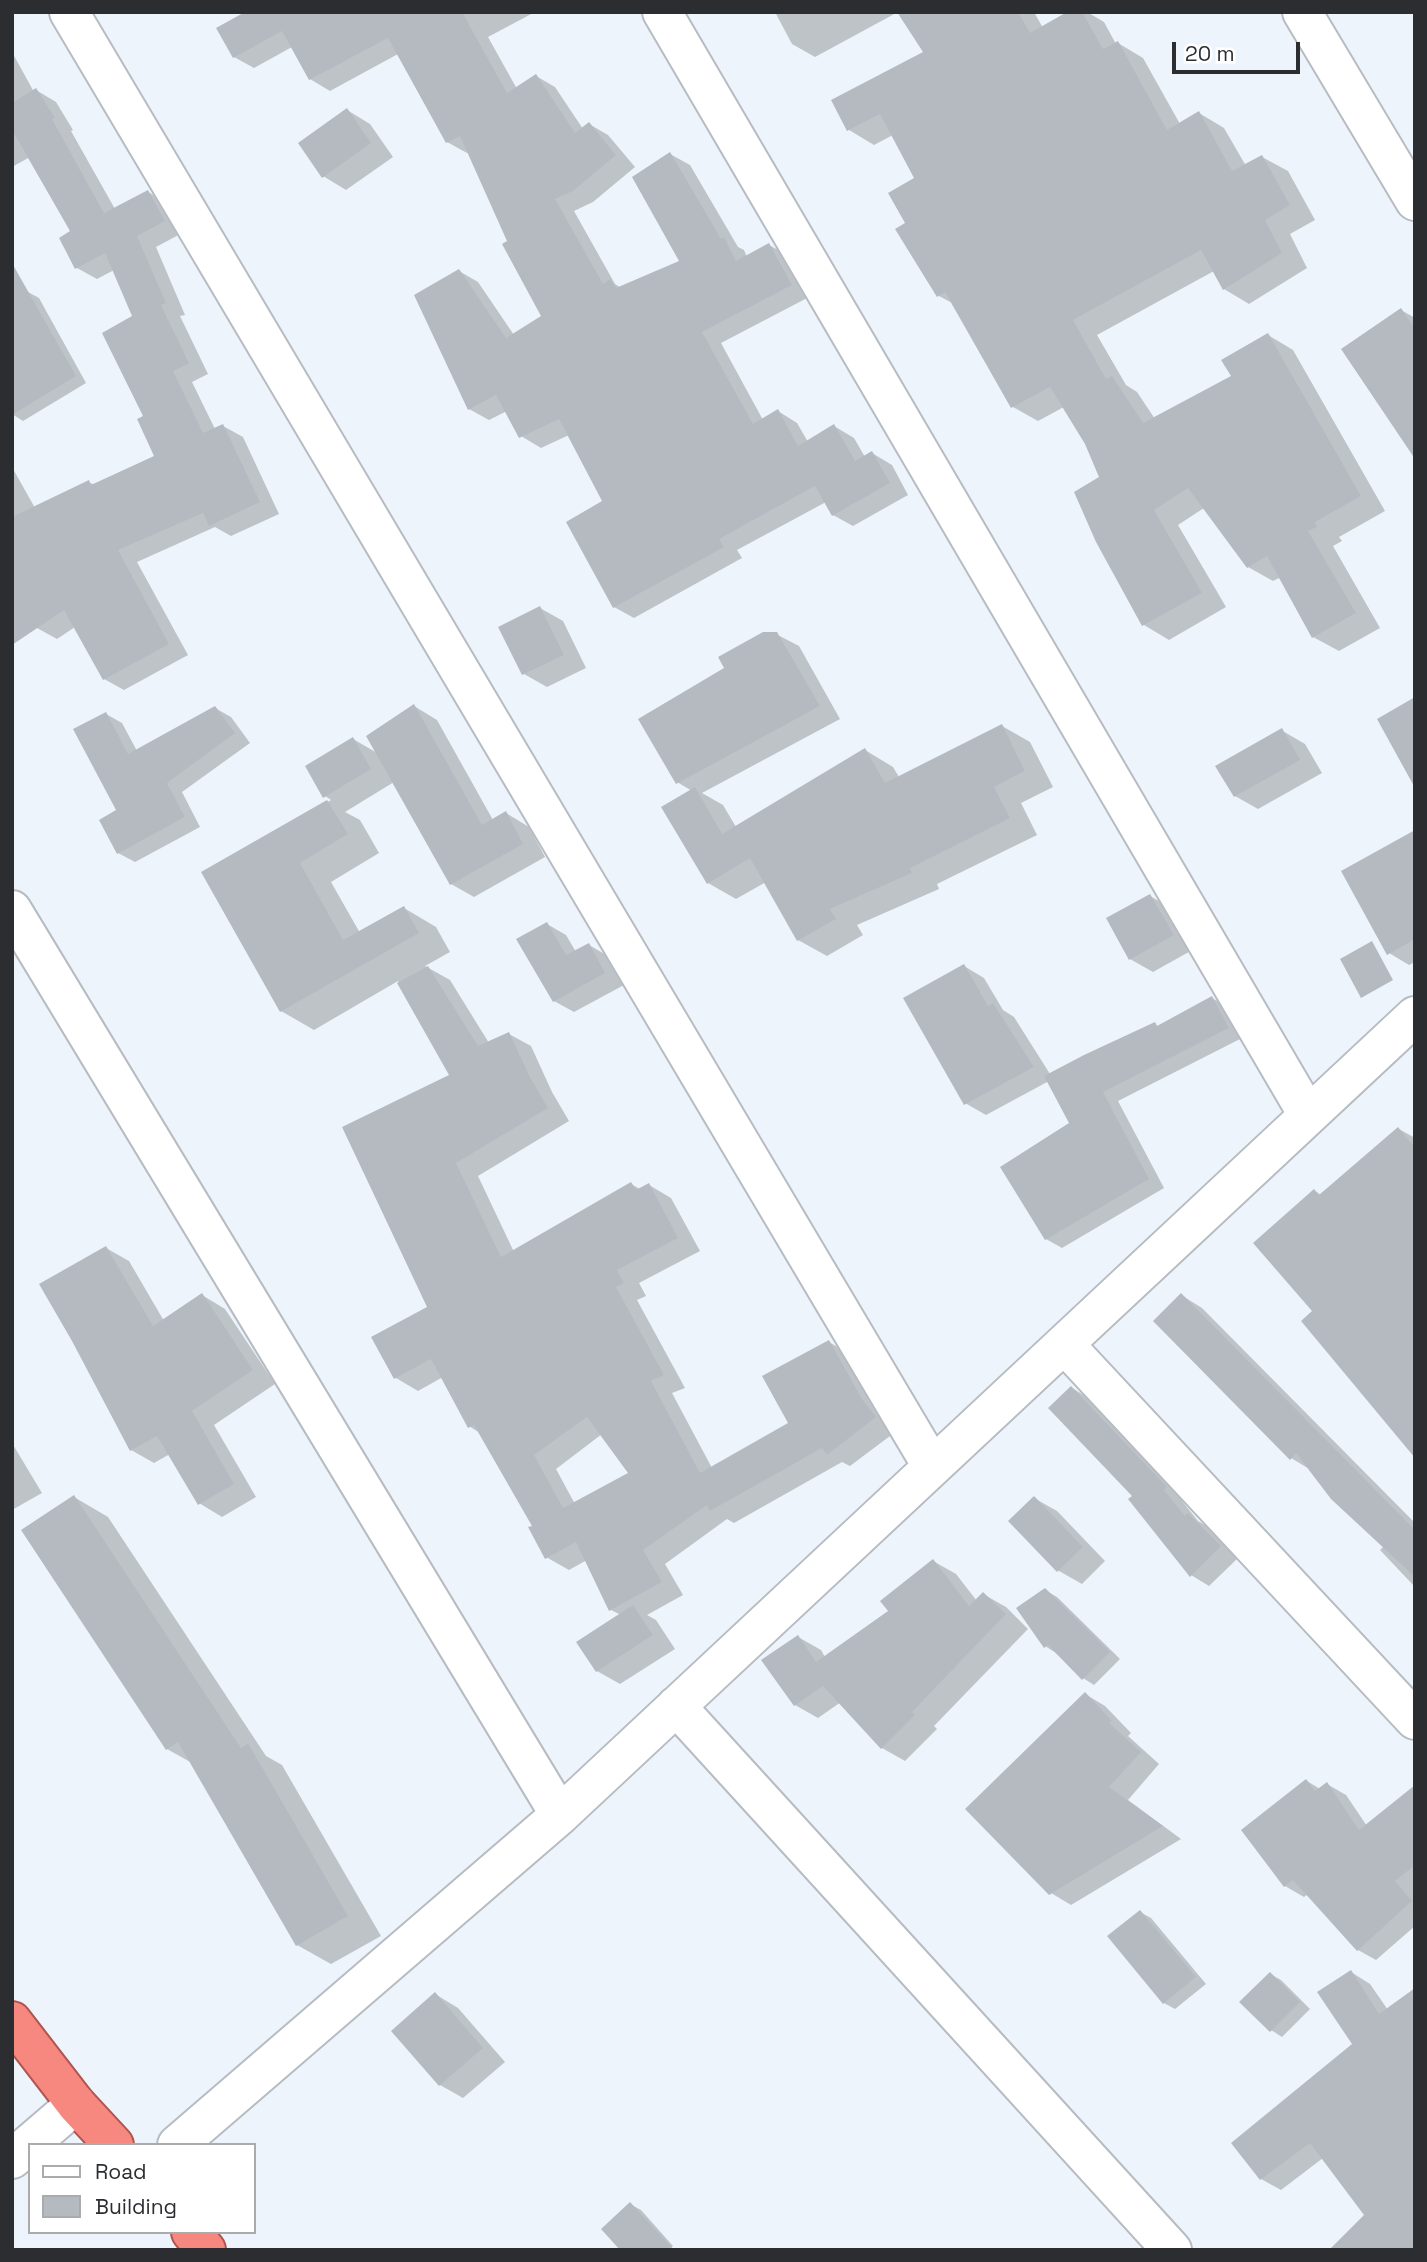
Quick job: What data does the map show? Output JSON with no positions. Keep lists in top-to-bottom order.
{
  "legend": ["Road", "Building"],
  "scale_bar": "20 m"
}
